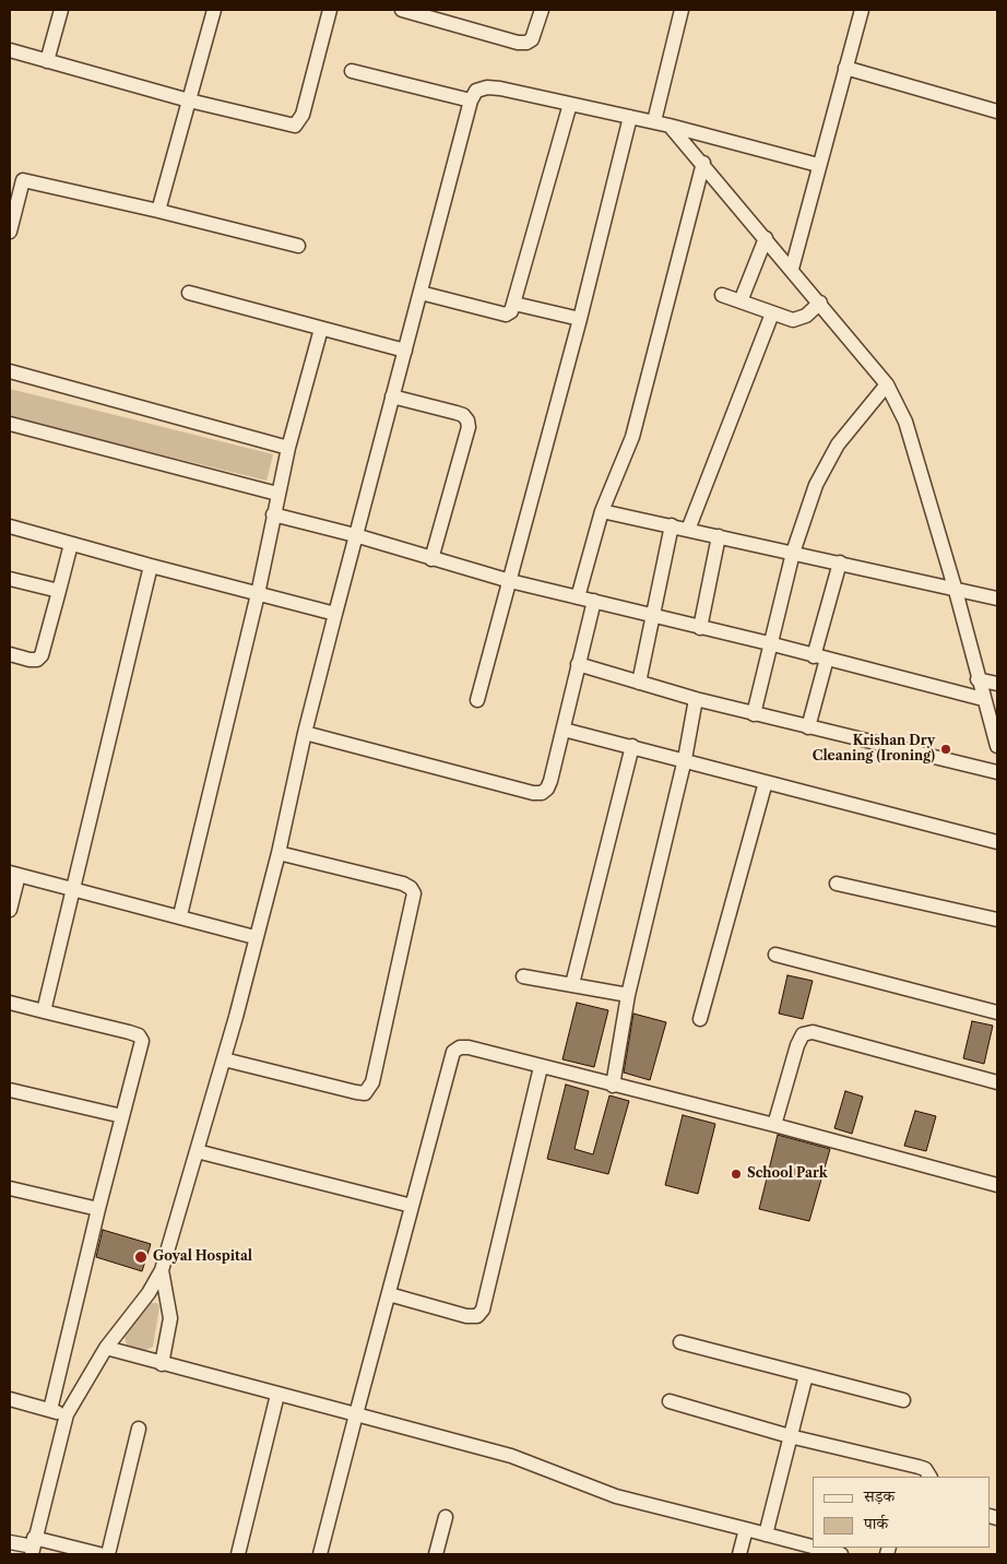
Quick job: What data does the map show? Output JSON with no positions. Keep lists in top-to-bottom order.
{
  "places": ["Krishan Dry Cleaning (Ironing)", "School Park", "Goyal Hospital"],
  "legend": ["सड़क", "पार्क"]
}
